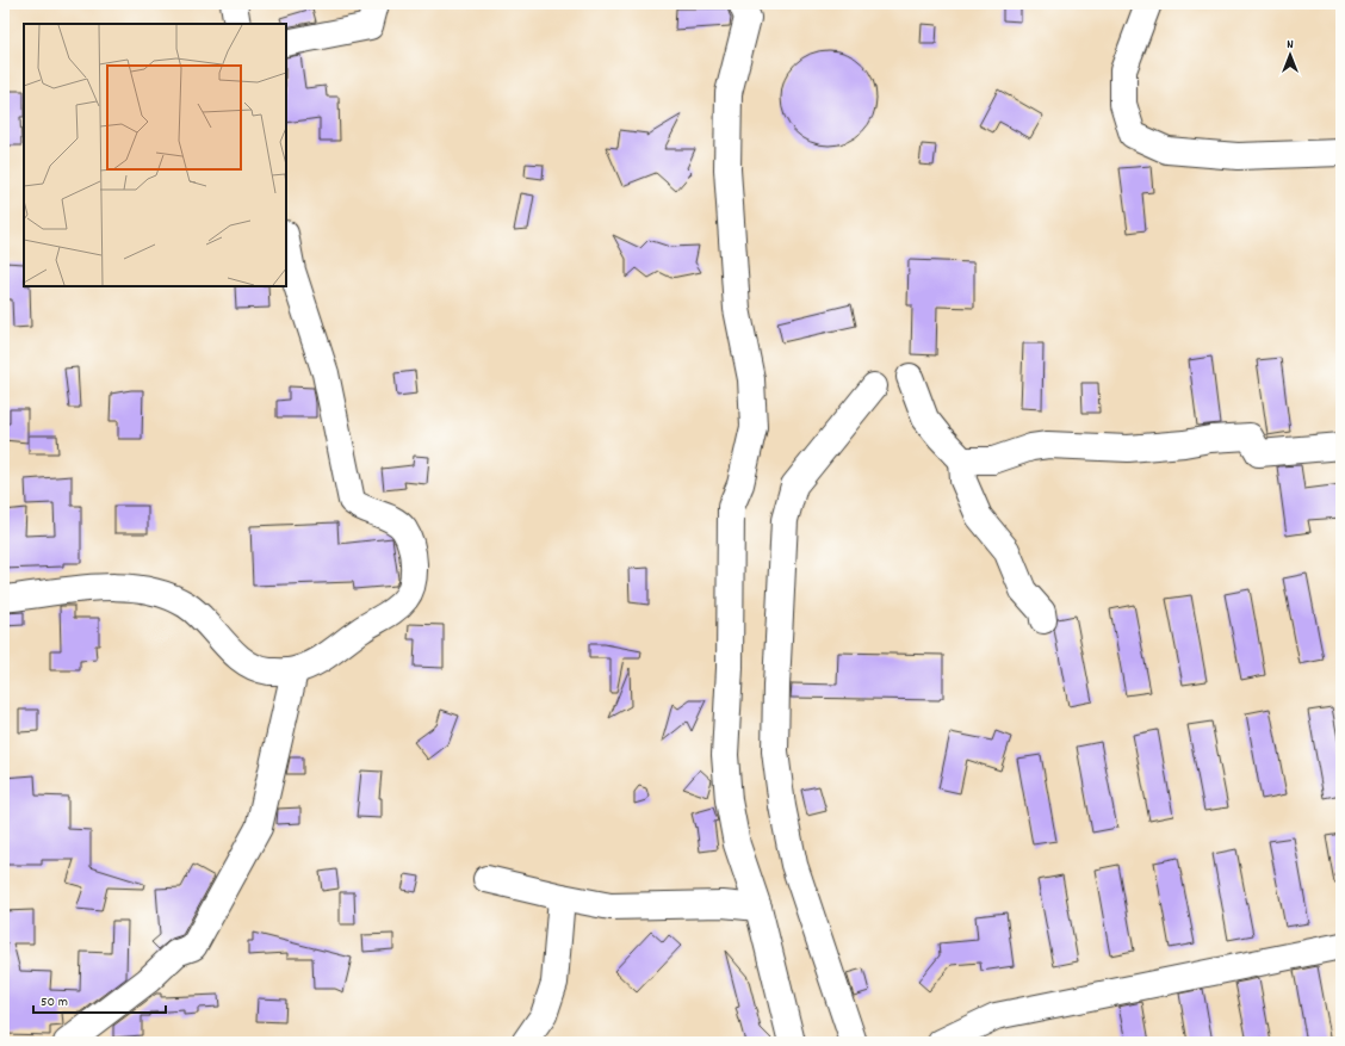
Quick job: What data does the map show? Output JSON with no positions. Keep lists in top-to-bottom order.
{
  "scale_bar": "50 m",
  "north": "top"
}
